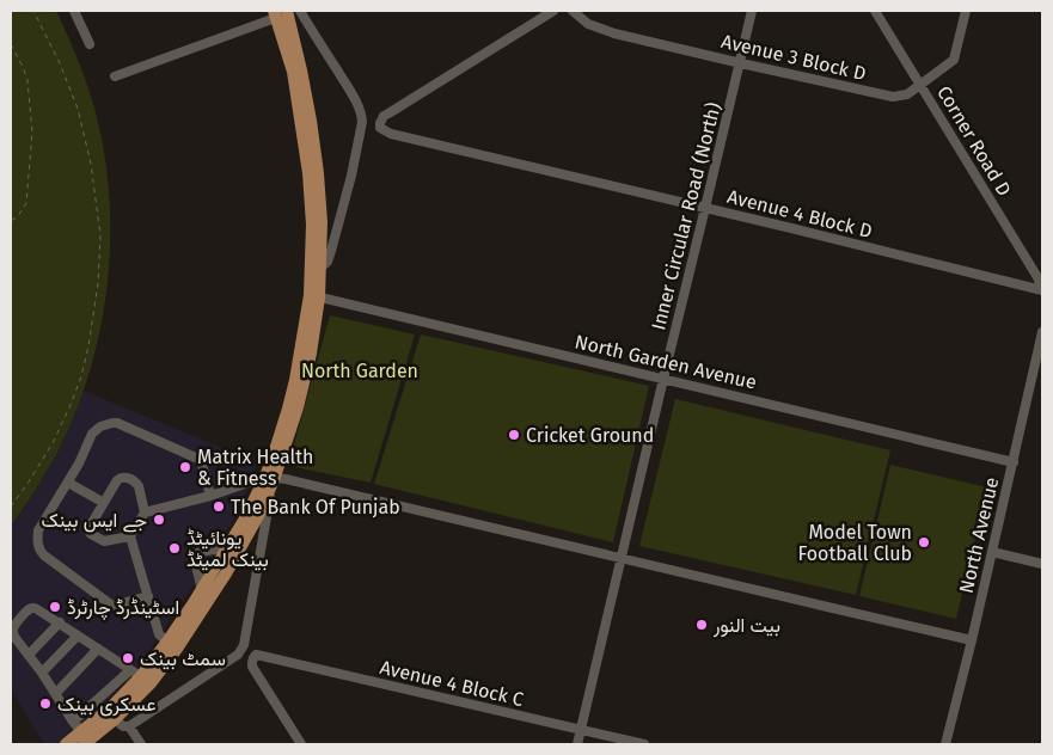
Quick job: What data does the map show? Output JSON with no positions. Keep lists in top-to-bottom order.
{
  "streets": {
    "street": [
      "Avenue 3 Block D",
      "Corner Road D",
      "Avenue 4 Block D",
      "Inner Circular Road (North)",
      "North Garden Avenue",
      "North Avenue",
      "Avenue 4 Block C"
    ]
  },
  "crossings": [
    ["Avenue 3 Block D", "Corner Road D"],
    ["Avenue 3 Block D", "Inner Circular Road (North)"],
    ["Corner Road D", "Avenue 4 Block D"],
    ["Avenue 4 Block D", "Inner Circular Road (North)"],
    ["Inner Circular Road (North)", "North Garden Avenue"],
    ["Inner Circular Road (North)", "Avenue 4 Block C"],
    ["North Garden Avenue", "North Avenue"]
  ],
  "parks": ["North Garden"],
  "places": [
    "Cricket Ground",
    "Matrix Health & Fitness",
    "The Bank Of Punjab",
    "جے ایس بینک",
    "Model Town Football Club",
    "یونائیٹڈ بینک لمیٹڈ",
    "اسٹینڈرڈ چارٹرڈ",
    "بیت النور",
    "سمٹ بینک",
    "عسکری بینک"
  ]
}
